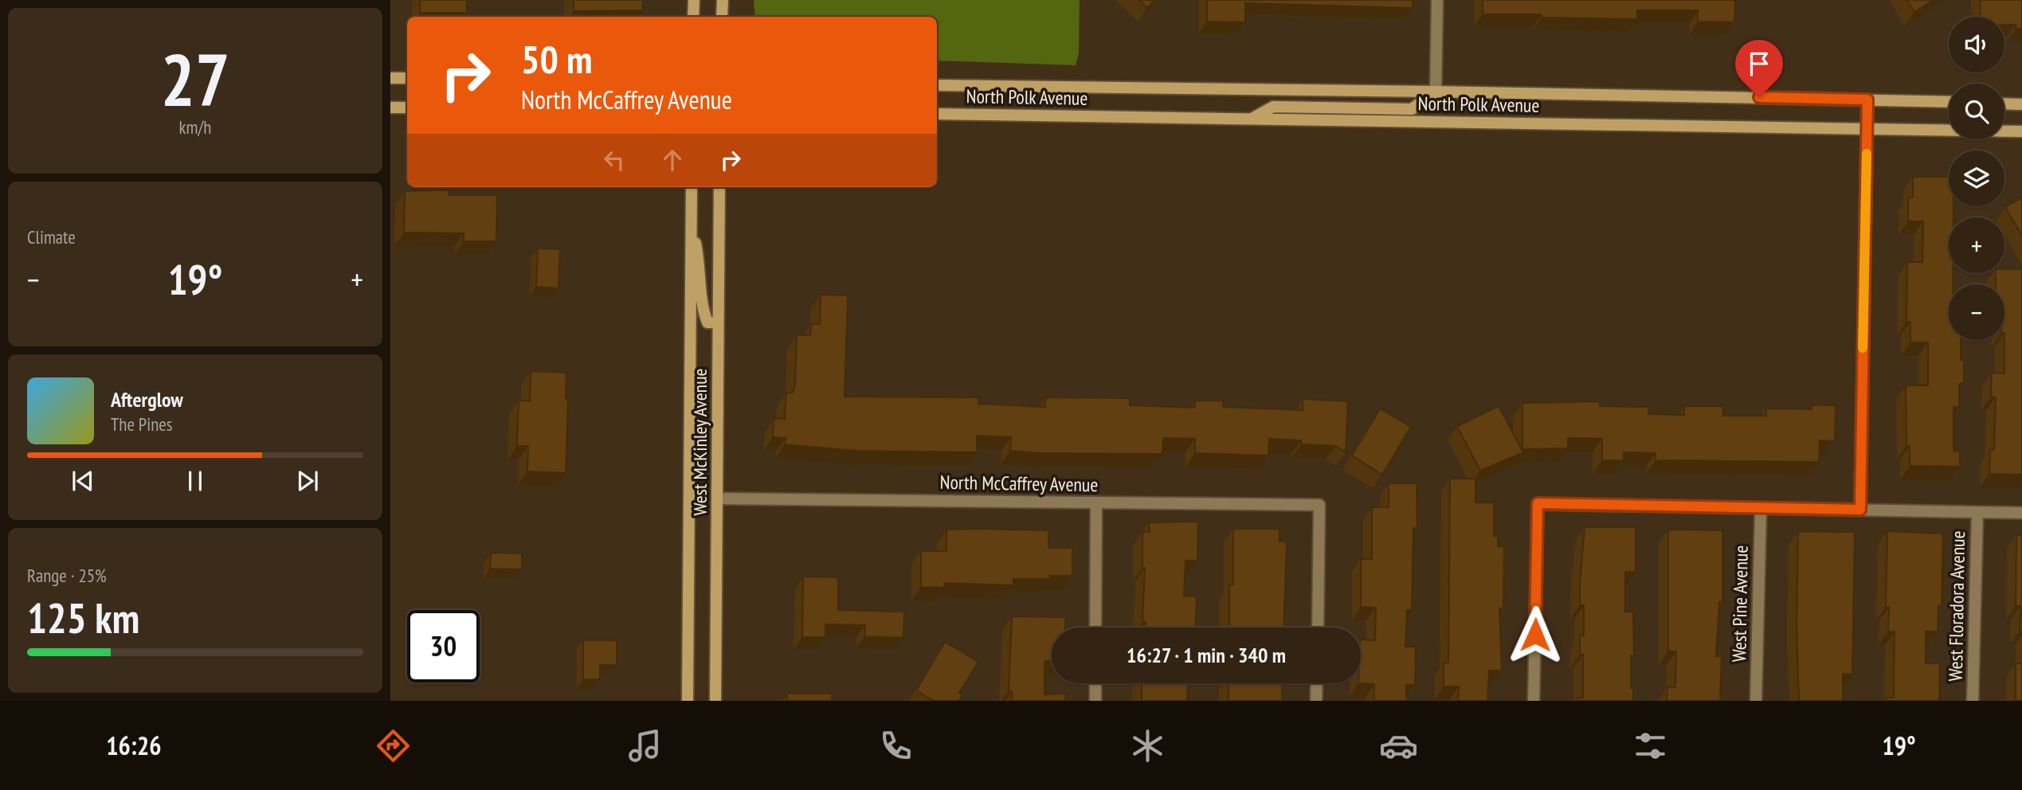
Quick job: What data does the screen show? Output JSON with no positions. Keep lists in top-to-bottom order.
{
  "streets": {
    "main road": ["North Polk Avenue", "West McKinley Avenue"],
    "street": ["North McCaffrey Avenue", "West Pine Avenue", "West Floradora Avenue"]
  },
  "crossings": [
    ["West McKinley Avenue", "North McCaffrey Avenue"]
  ],
  "page": {
    "tile": [
      ["27", "km/h"],
      "Climate",
      ["Range · 25%", "125 km"]
    ],
    "map_buttons": ["+", "−"],
    "turn": ["50 m", "North McCaffrey Avenue"],
    "heat": ["−", "19°", "+"],
    "song": ["Afterglow", "The Pines"],
    "limit": "30",
    "trip": "16:27 · 1 min · 340 m",
    "tabs": ["16:26", "19°"]
  }
}
